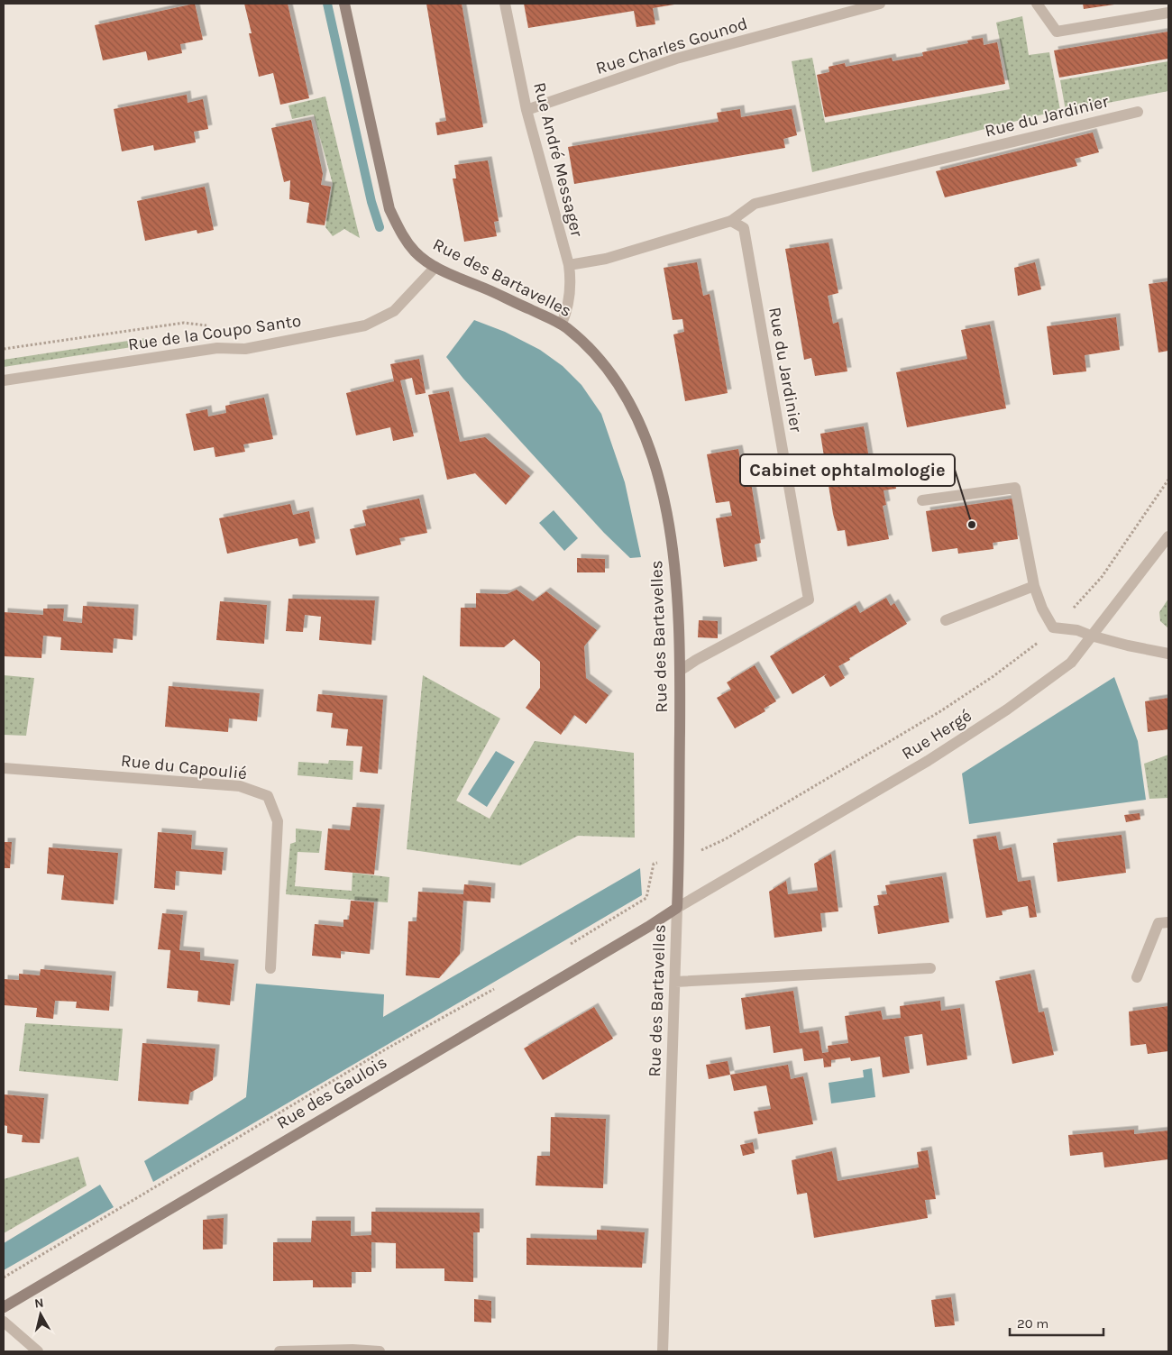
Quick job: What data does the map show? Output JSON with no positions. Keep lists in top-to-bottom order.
{
  "streets": {
    "street": [
      "Rue Charles Gounod",
      "Rue du Jardinier",
      "Rue André Messager",
      "Rue des Bartavelles",
      "Rue de la Coupo Santo",
      "Rue Hergé",
      "Rue du Capoulié",
      "Rue des Gaulois"
    ]
  },
  "crossings": [
    ["Rue Charles Gounod", "Rue André Messager"],
    ["Rue du Jardinier", "Rue André Messager"],
    ["Rue du Jardinier", "Rue des Bartavelles"],
    ["Rue André Messager", "Rue des Bartavelles"],
    ["Rue des Bartavelles", "Rue de la Coupo Santo"],
    ["Rue des Bartavelles", "Rue Hergé"],
    ["Rue des Bartavelles", "Rue des Gaulois"],
    ["Rue Hergé", "Rue des Gaulois"]
  ],
  "places": ["Cabinet ophtalmologie"],
  "scale_bar": "20 m",
  "north": "top"
}
